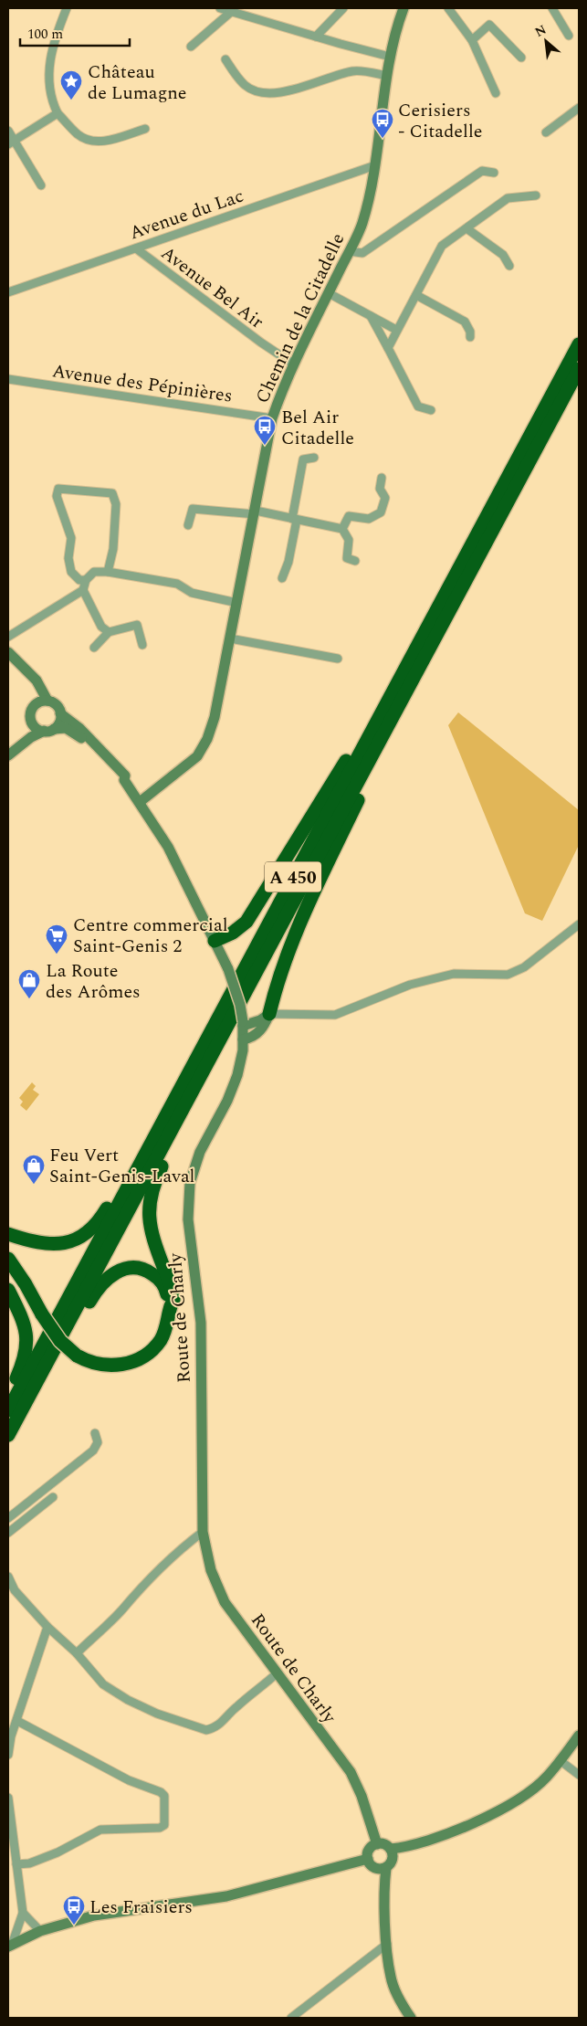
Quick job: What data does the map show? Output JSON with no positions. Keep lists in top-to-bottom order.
{
  "streets": {
    "highway": ["A 450"],
    "main road": ["Chemin de la Citadelle", "Route de Charly"],
    "street": ["Avenue du Lac", "Avenue Bel Air", "Avenue des Pépinières"]
  },
  "crossings": [
    ["Avenue du Lac", "Avenue Bel Air"],
    ["Avenue du Lac", "Chemin de la Citadelle"],
    ["Avenue Bel Air", "Chemin de la Citadelle"],
    ["Chemin de la Citadelle", "Avenue des Pépinières"],
    ["Chemin de la Citadelle", "Route de Charly"]
  ],
  "places": {
    "place": ["Château de Lumagne"],
    "bus stop": ["Cerisiers - Citadelle", "Bel Air Citadelle", "Les Fraisiers"],
    "supermarket": ["Centre commercial Saint-Genis 2"],
    "shop": ["La Route des Arômes", "Feu Vert Saint-Genis-Laval"]
  },
  "scale_bar": "100 m",
  "north": "top left"
}
